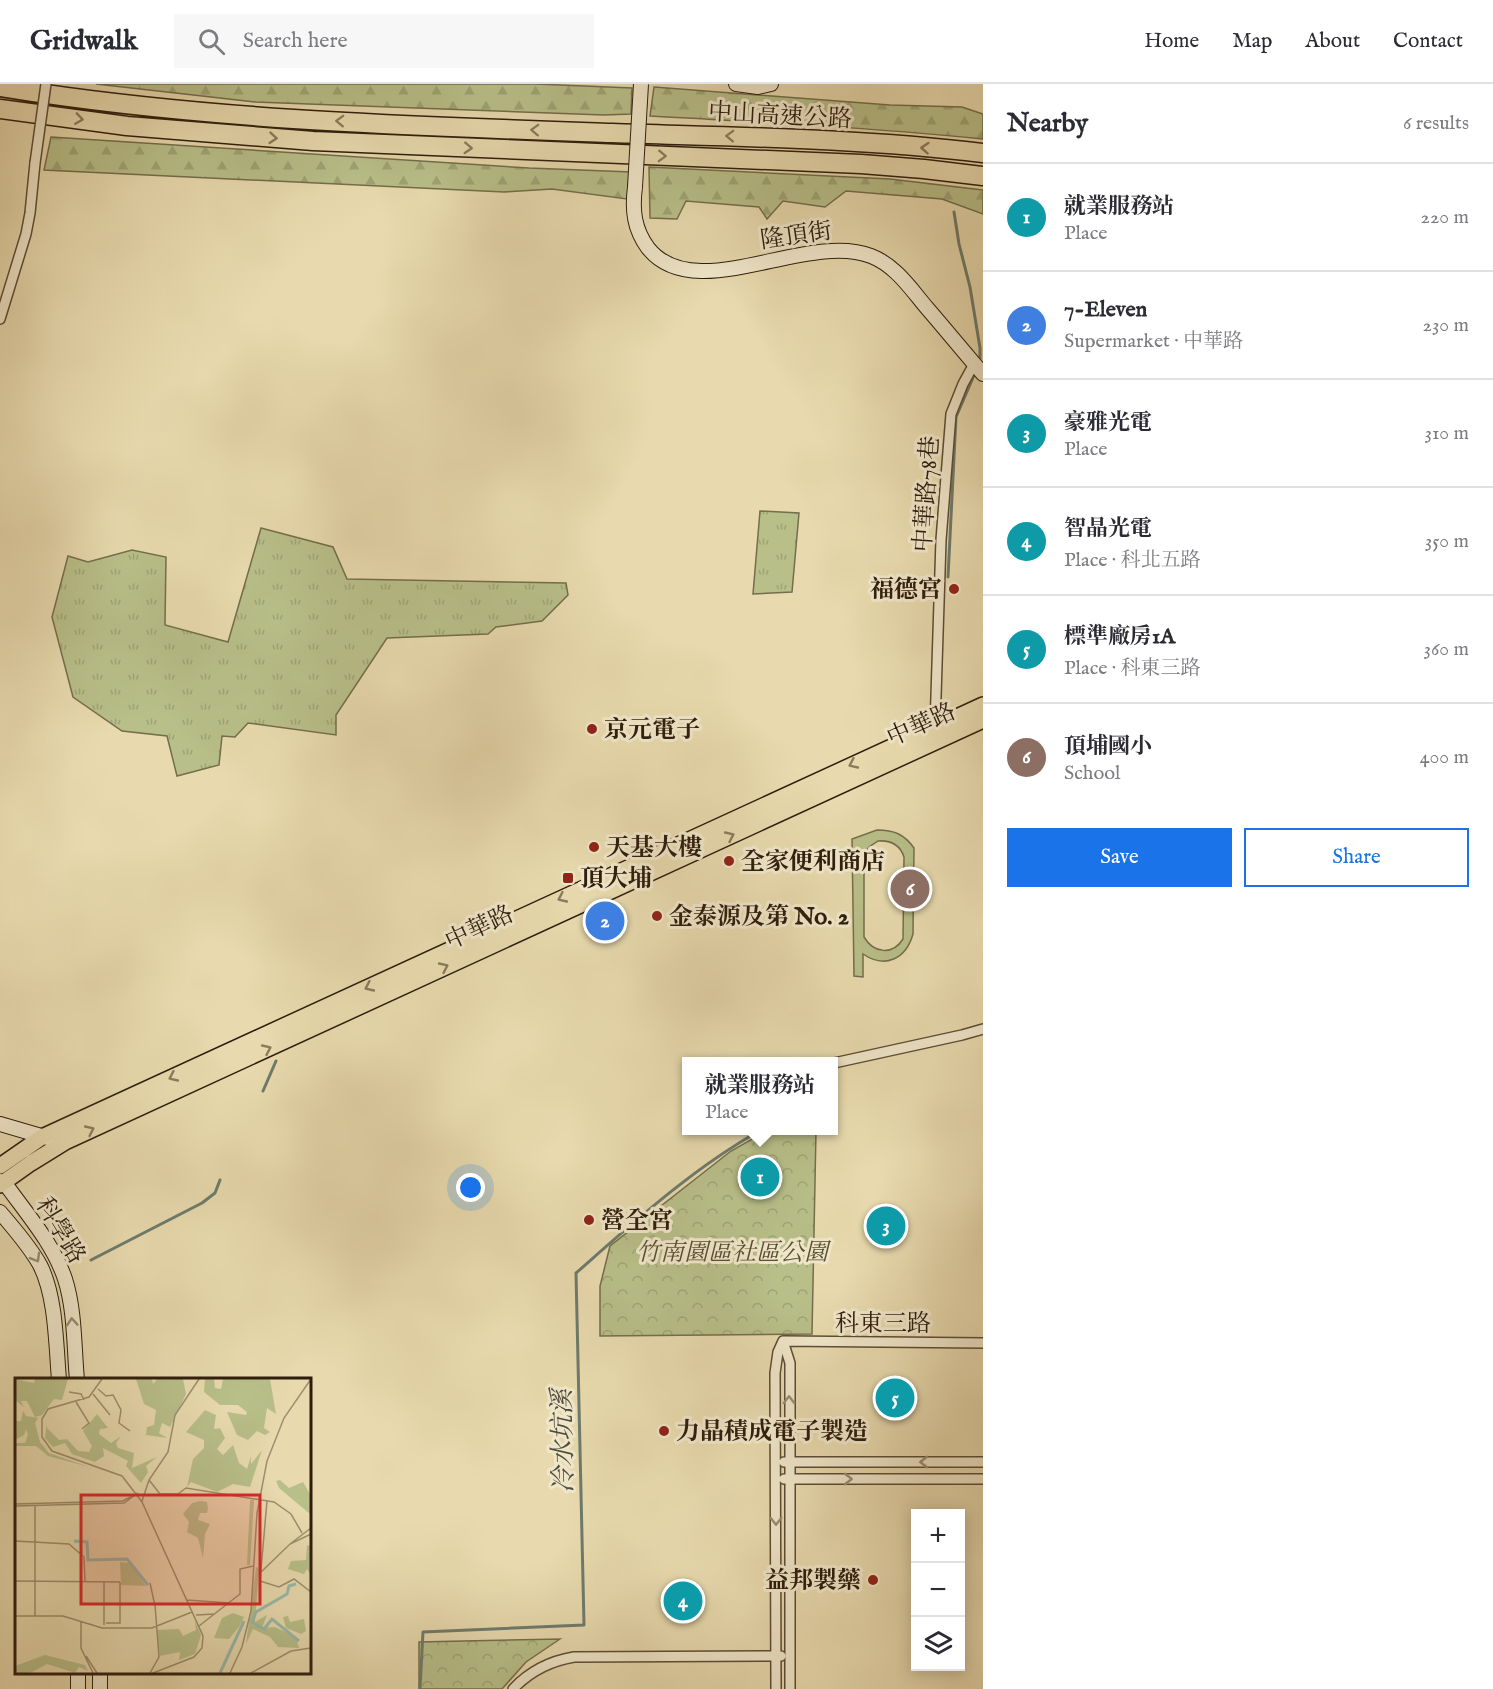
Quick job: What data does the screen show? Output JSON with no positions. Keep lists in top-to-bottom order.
{
  "streets": {
    "highway": ["中山高速公路"],
    "main road": ["中華路"],
    "street": [
      "隆頂街",
      "中華路78巷",
      "科學路",
      "科東三路"
    ]
  },
  "crossings": [
    ["隆頂街", "中華路78巷"],
    ["中華路78巷", "中華路"],
    ["中華路", "科學路"]
  ],
  "water": ["冷水坑溪"],
  "parks": ["竹南園區社區公園"],
  "places": {
    "other": [
      "福德宮",
      "京元電子",
      "天基大樓",
      "全家便利商店",
      "金泰源及第 No. 2",
      "營全宮",
      "力晶積成電子製造",
      "益邦製藥"
    ],
    "transit": ["頂大埔"]
  },
  "page": {
    "header": "Gridwalk",
    "search": "Search here",
    "nav": [
      "Home",
      "Map",
      "About",
      "Contact"
    ],
    "heading": ["Nearby", "6 results"],
    "list": [
      {
        "mark": "1",
        "name": "就業服務站",
        "note": "Place",
        "value": "220 m"
      },
      {
        "mark": "2",
        "name": "7-Eleven",
        "note": "Supermarket · 中華路",
        "value": "230 m"
      },
      {
        "mark": "3",
        "name": "豪雅光電",
        "note": "Place",
        "value": "310 m"
      },
      {
        "mark": "4",
        "name": "智晶光電",
        "note": "Place · 科北五路",
        "value": "350 m"
      },
      {
        "mark": "5",
        "name": "標準廠房1A",
        "note": "Place · 科東三路",
        "value": "360 m"
      },
      {
        "mark": "6",
        "name": "頂埔國小",
        "note": "School",
        "value": "400 m"
      }
    ],
    "buttons": ["Save", "Share"],
    "pins": [
      "6",
      "2",
      "1",
      "3",
      "5",
      "4"
    ],
    "popup": ["就業服務站", "Place"],
    "map_buttons": ["+", "−"]
  }
}
